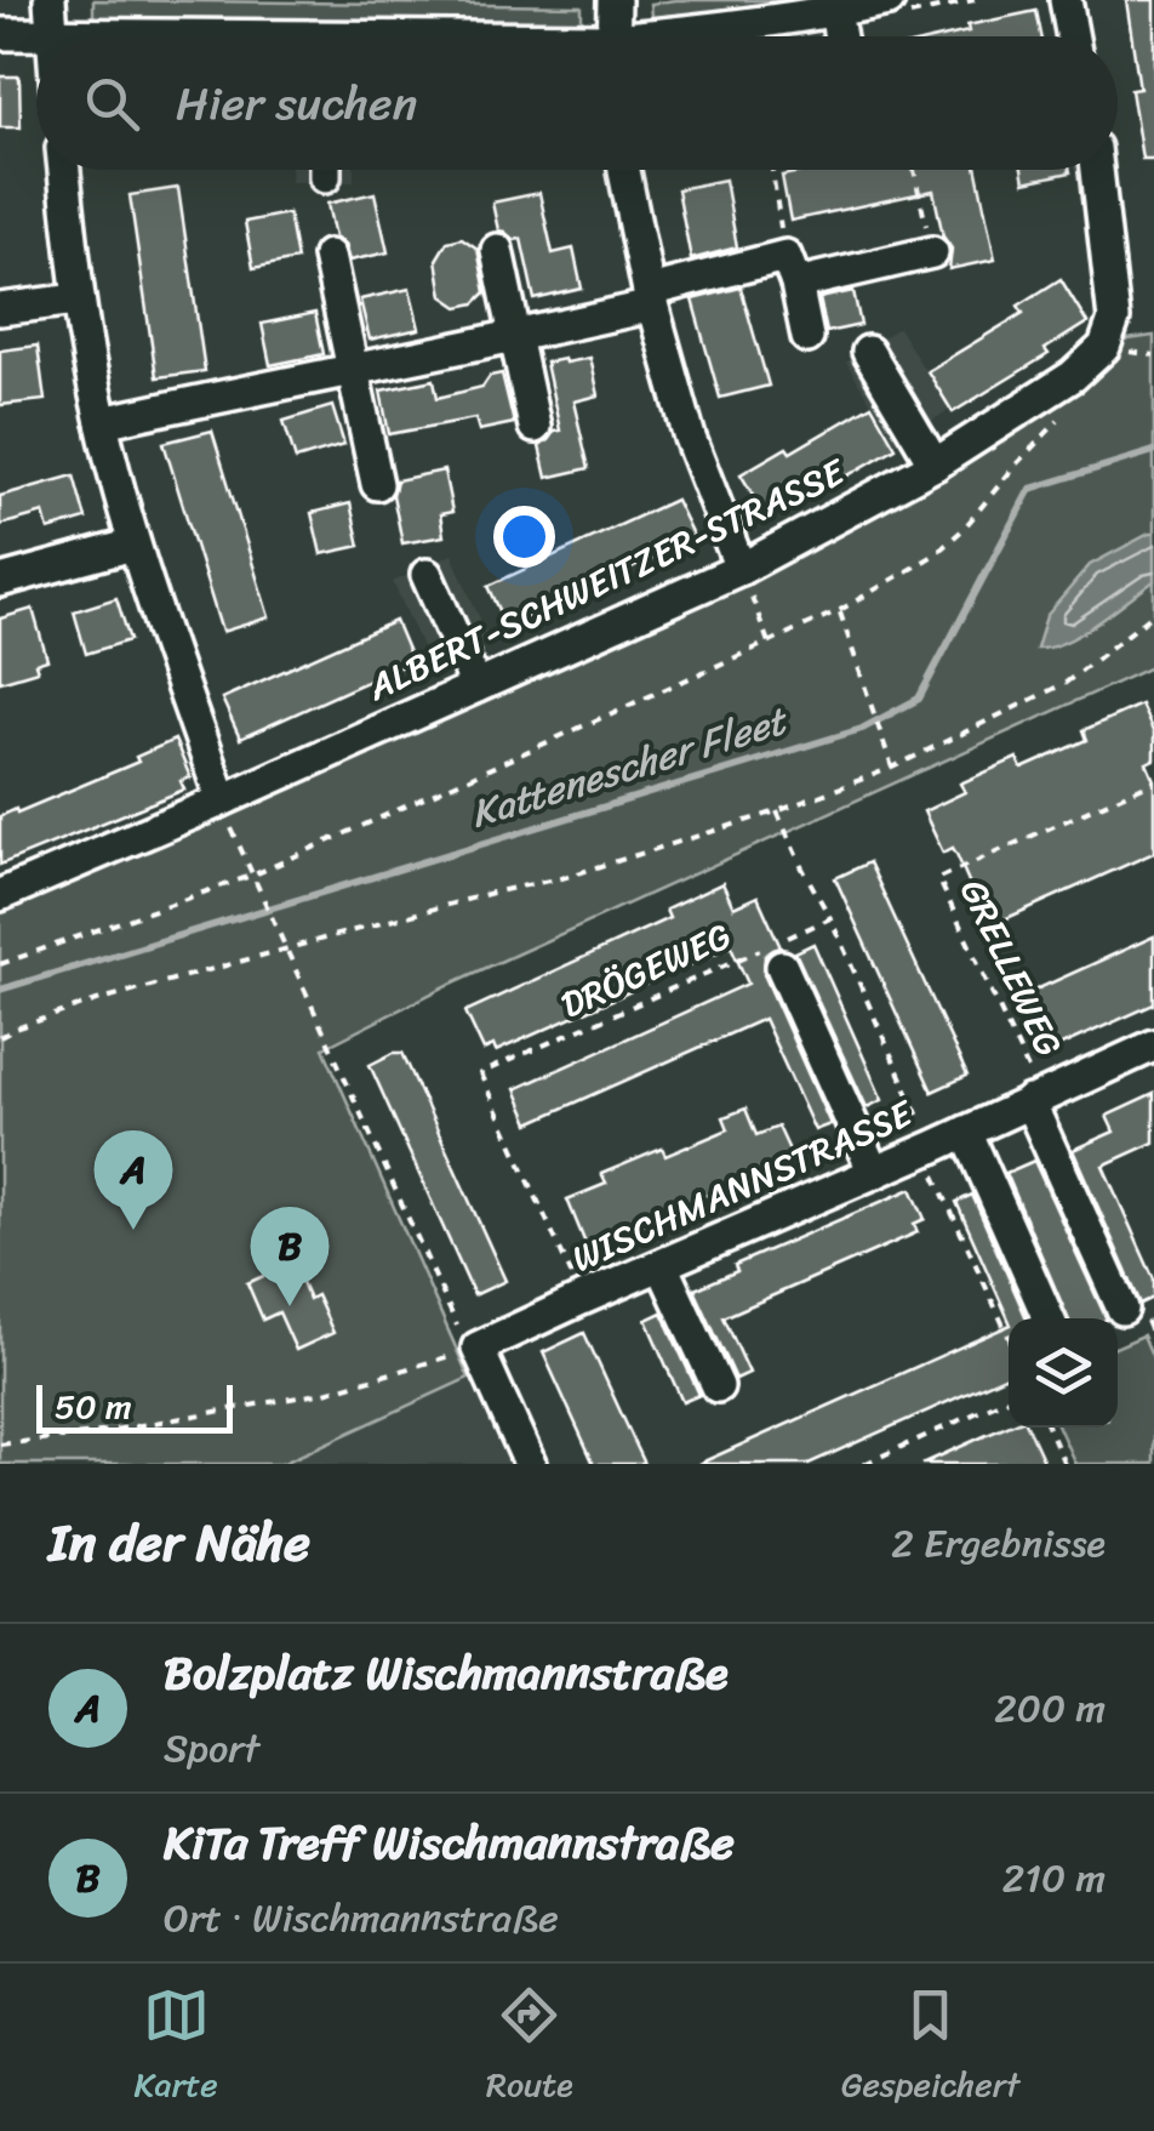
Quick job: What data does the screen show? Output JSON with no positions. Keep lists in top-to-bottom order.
{
  "streets": {
    "street": ["ALBERT-SCHWEITZER-STRASSE", "WISCHMANNSTRASSE"],
    "path": ["GRELLEWEG", "DRÖGEWEG"]
  },
  "crossings": [
    ["GRELLEWEG", "WISCHMANNSTRASSE"],
    ["DRÖGEWEG", "WISCHMANNSTRASSE"]
  ],
  "water": ["Kattenescher Fleet"],
  "scale_bar": "50 m",
  "page": {
    "search": "Hier suchen",
    "pins": ["A", "B"],
    "scale": "50 m",
    "heading": ["In der Nähe", "2 Ergebnisse"],
    "list": [
      {
        "mark": "A",
        "name": "Bolzplatz Wischmannstraße",
        "note": "Sport",
        "value": "200 m"
      },
      {
        "mark": "B",
        "name": "KiTa Treff Wischmannstraße",
        "note": "Ort · Wischmannstraße",
        "value": "210 m"
      }
    ],
    "nav": ["Karte", "Route", "Gespeichert"]
  }
}
